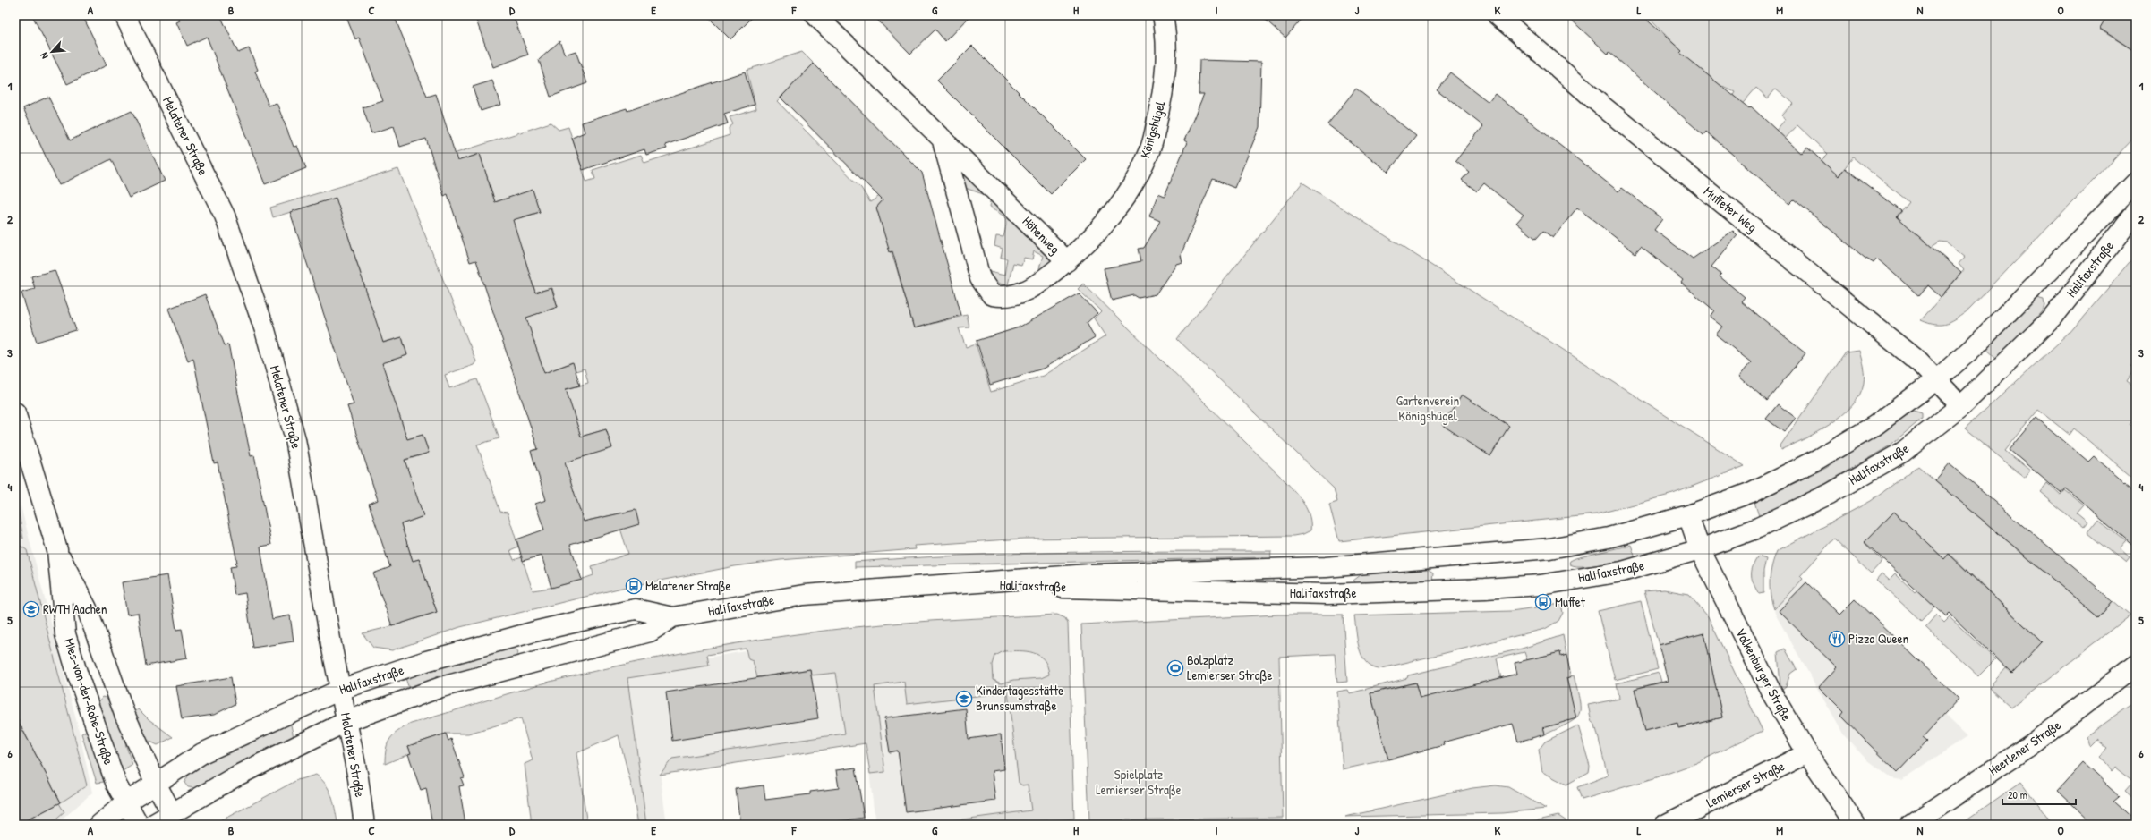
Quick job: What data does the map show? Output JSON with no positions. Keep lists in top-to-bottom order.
{
  "streets": {
    "main road": [
      "Königshügel",
      "Melatener Straße",
      "Muffeter Weg",
      "Höhenweg",
      "Halifaxstraße",
      "Valkenburger Straße",
      "Mies-van-der-Rohe-Straße",
      "Heerlener Straße",
      "Lemierser Straße"
    ]
  },
  "crossings": [
    ["Königshügel", "Höhenweg"],
    ["Melatener Straße", "Halifaxstraße"],
    ["Muffeter Weg", "Halifaxstraße"],
    ["Halifaxstraße", "Valkenburger Straße"],
    ["Halifaxstraße", "Mies-van-der-Rohe-Straße"],
    ["Valkenburger Straße", "Lemierser Straße"]
  ],
  "parks": ["Gartenverein Königshügel", "Spielplatz Lemierser Straße"],
  "places": {
    "bus stop": ["Melatener Straße", "Muffet"],
    "school or university": ["RWTH Aachen", "Kindertagesstätte Brunssumstraße"],
    "restaurant": ["Pizza Queen"],
    "sports": ["Bolzplatz Lemierser Straße"]
  },
  "scale_bar": "20 m",
  "north": "bottom left",
  "grid": {
    "columns": [
      "A",
      "B",
      "C",
      "D",
      "E",
      "F",
      "G",
      "H",
      "I",
      "J",
      "K",
      "L",
      "M",
      "N",
      "O"
    ],
    "rows": [
      "1",
      "2",
      "3",
      "4",
      "5",
      "6"
    ]
  }
}
